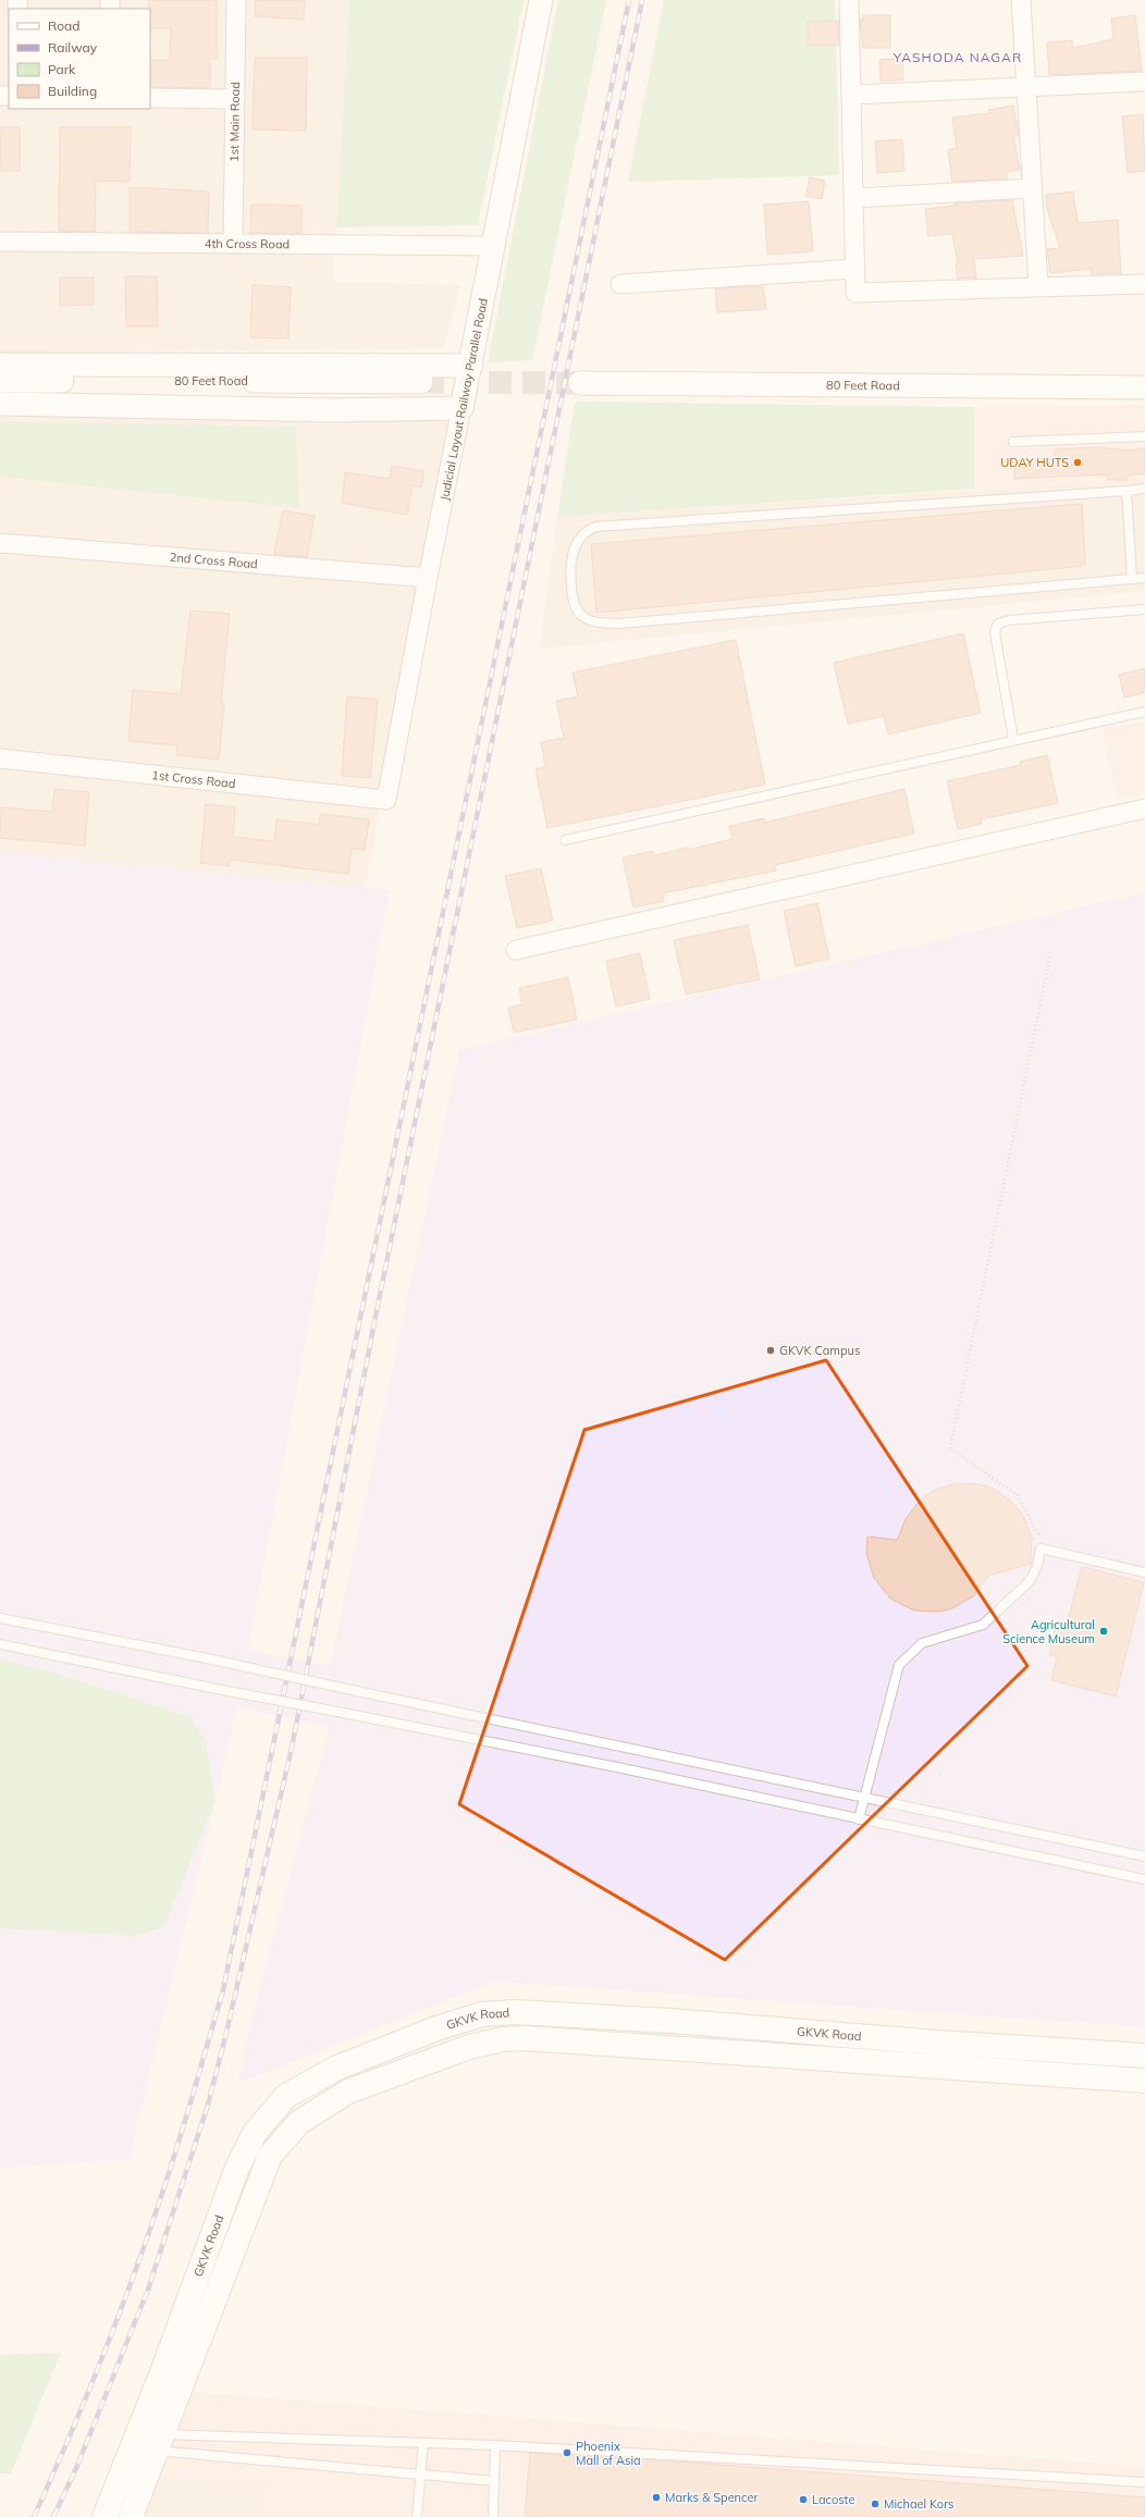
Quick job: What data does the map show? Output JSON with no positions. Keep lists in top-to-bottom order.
{
  "streets": {
    "main road": ["GKVK Road"],
    "street": [
      "1st Main Road",
      "4th Cross Road",
      "80 Feet Road",
      "Judicial Layout Railway Parallel Road",
      "2nd Cross Road",
      "1st Cross Road"
    ]
  },
  "crossings": [
    ["1st Main Road", "4th Cross Road"],
    ["4th Cross Road", "Judicial Layout Railway Parallel Road"],
    ["Judicial Layout Railway Parallel Road", "2nd Cross Road"],
    ["Judicial Layout Railway Parallel Road", "1st Cross Road"]
  ],
  "districts": ["YASHODA NAGAR"],
  "places": [
    "UDAY HUTS",
    "GKVK Campus",
    "Agricultural Science Museum",
    "Phoenix Mall of Asia",
    "Marks & Spencer",
    "Lacoste",
    "Michael Kors"
  ],
  "legend": [
    "Road",
    "Railway",
    "Park",
    "Building"
  ]
}
